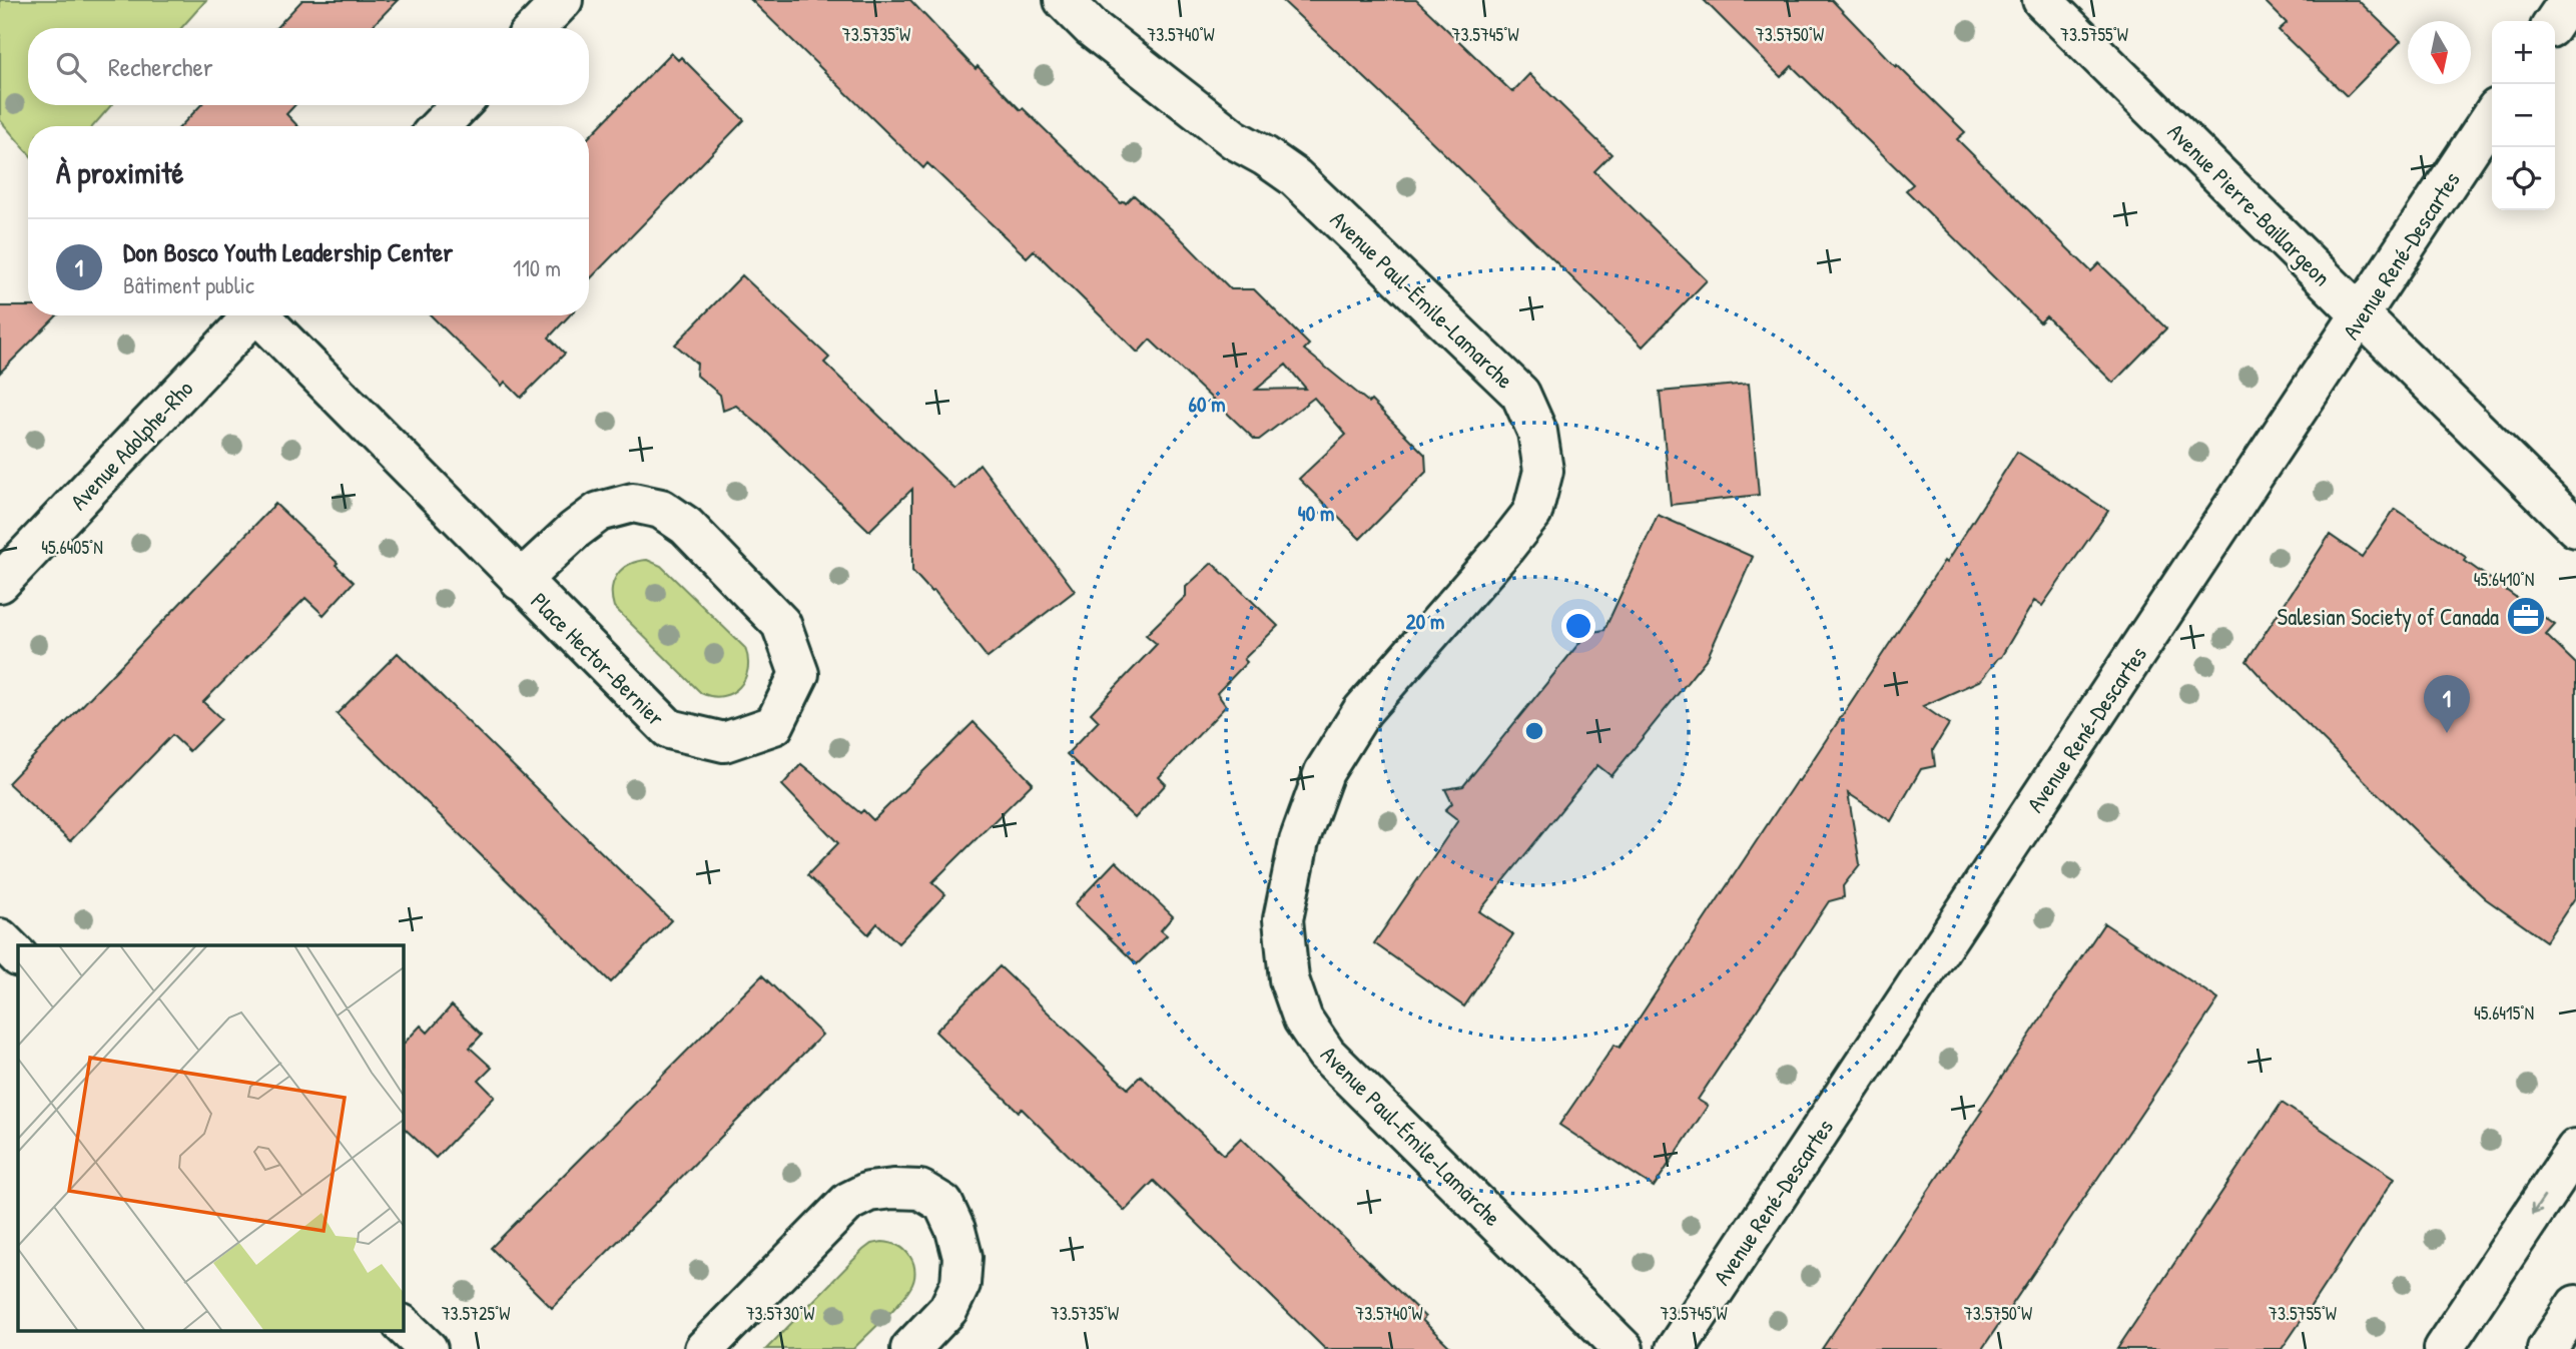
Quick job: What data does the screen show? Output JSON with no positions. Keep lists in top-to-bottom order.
{
  "streets": {
    "street": [
      "Avenue Pierre-Baillargeon",
      "Avenue René-Descartes",
      "Avenue Paul-Émile-Lamarche",
      "Avenue Adolphe-Rho",
      "Place Hector-Bernier"
    ]
  },
  "crossings": [
    ["Avenue Pierre-Baillargeon", "Avenue René-Descartes"]
  ],
  "places": {
    "office": ["Salesian Society of Canada"]
  },
  "north": "bottom",
  "page": {
    "map_buttons": ["+", "−"],
    "search": "Rechercher",
    "heading": "À proximité",
    "list": [
      {
        "mark": "1",
        "name": "Don Bosco Youth Leadership Center",
        "note": "Bâtiment public",
        "value": "110 m"
      }
    ],
    "pins": "1"
  },
  "coordinates": [
    "73.5735°W",
    "73.5740°W",
    "73.5745°W",
    "73.5750°W",
    "73.5755°W",
    "45.6405°N",
    "45.6410°N",
    "45.6415°N",
    "73.5725°W",
    "73.5730°W"
  ],
  "rings": ["60 m", "40 m", "20 m"]
}
